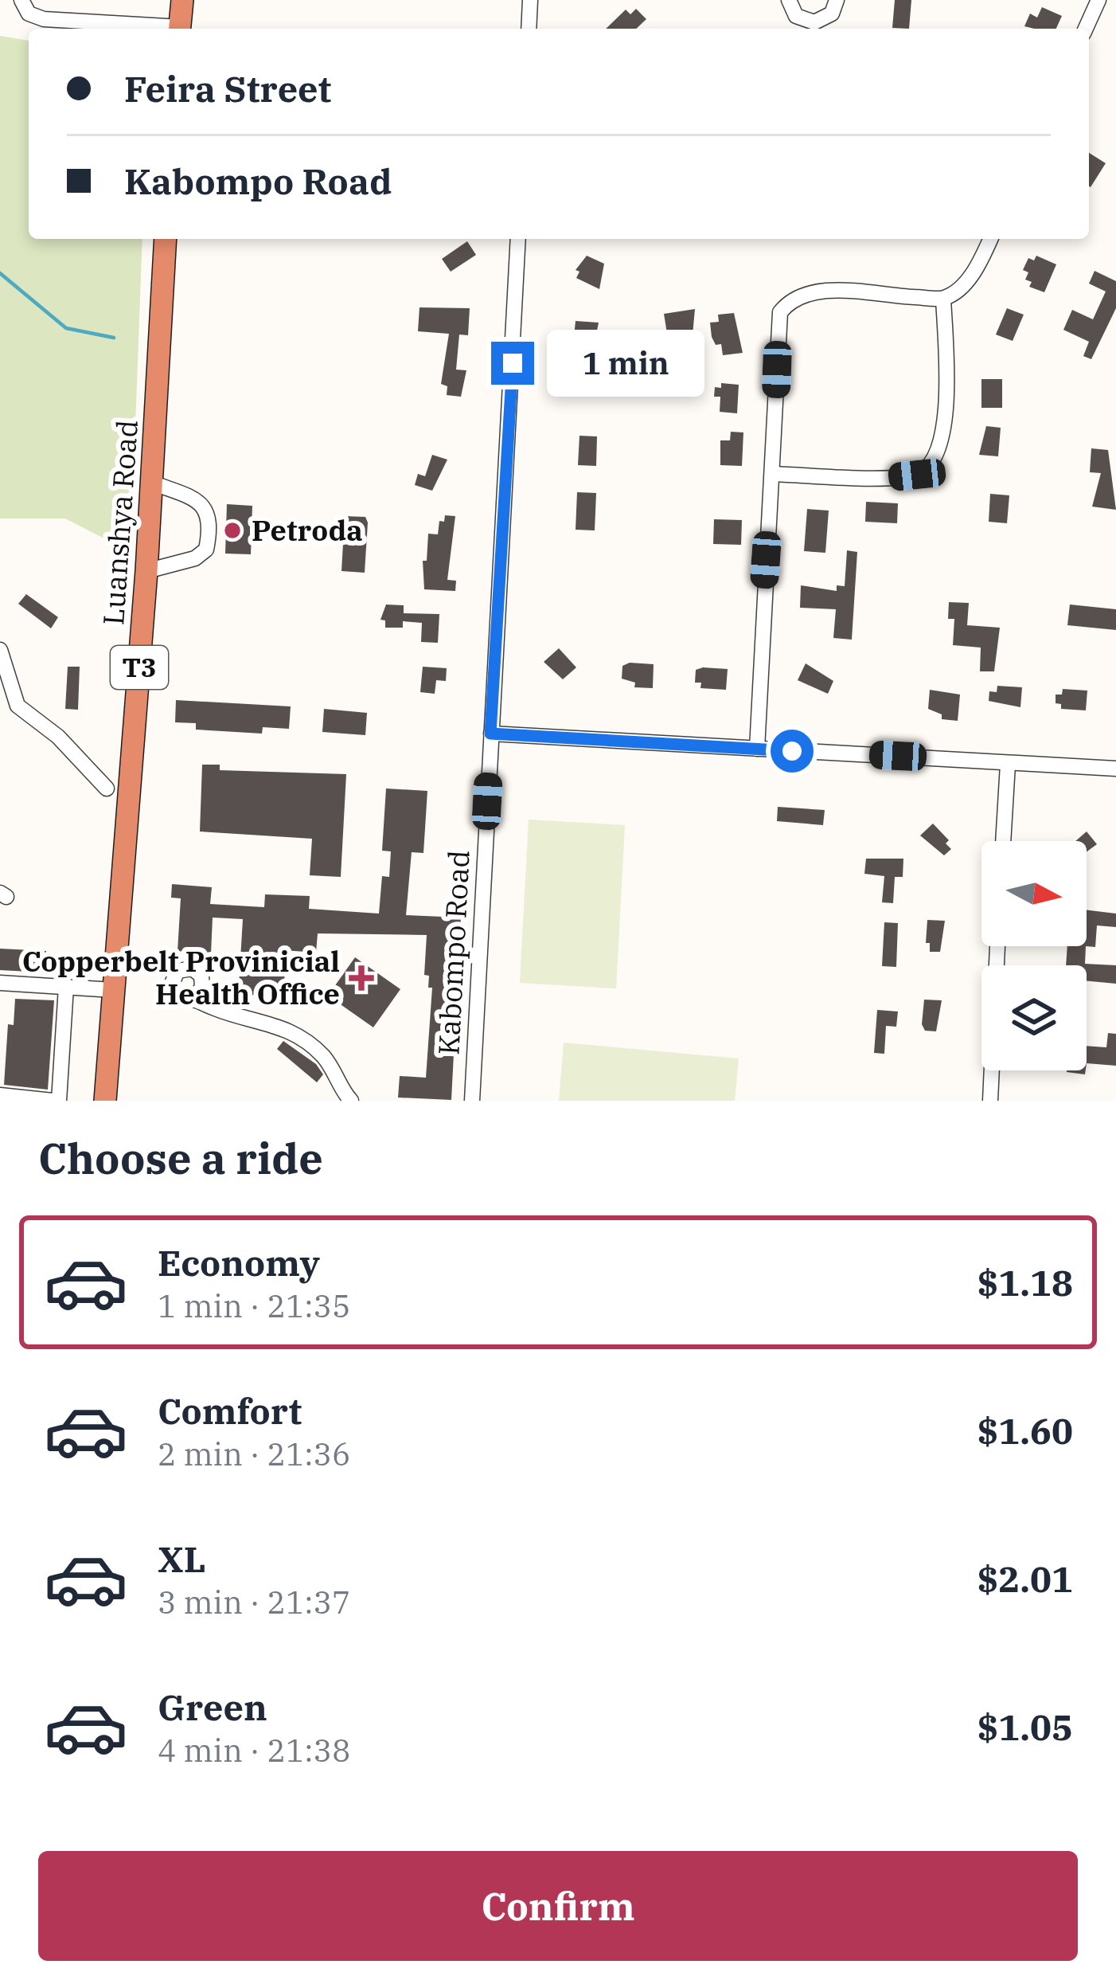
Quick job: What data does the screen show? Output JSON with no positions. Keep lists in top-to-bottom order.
{
  "streets": {
    "highway": ["Luanshya Road", "T3"],
    "street": ["Kabompo Road"]
  },
  "places": {
    "other": ["Petroda"],
    "health": ["Copperbelt Provinicial Health Office"]
  },
  "north": "right",
  "page": {
    "banner": ["Feira Street", "Kabompo Road"],
    "bubble": "1 min",
    "heading": "Choose a ride",
    "list": [
      {
        "name": "Economy",
        "note": "1 min · 21:35",
        "value": "$1.18"
      },
      {
        "name": "Comfort",
        "note": "2 min · 21:36",
        "value": "$1.60"
      },
      {
        "name": "XL",
        "note": "3 min · 21:37",
        "value": "$2.01"
      },
      {
        "name": "Green",
        "note": "4 min · 21:38",
        "value": "$1.05"
      }
    ],
    "buttons": "Confirm"
  }
}
